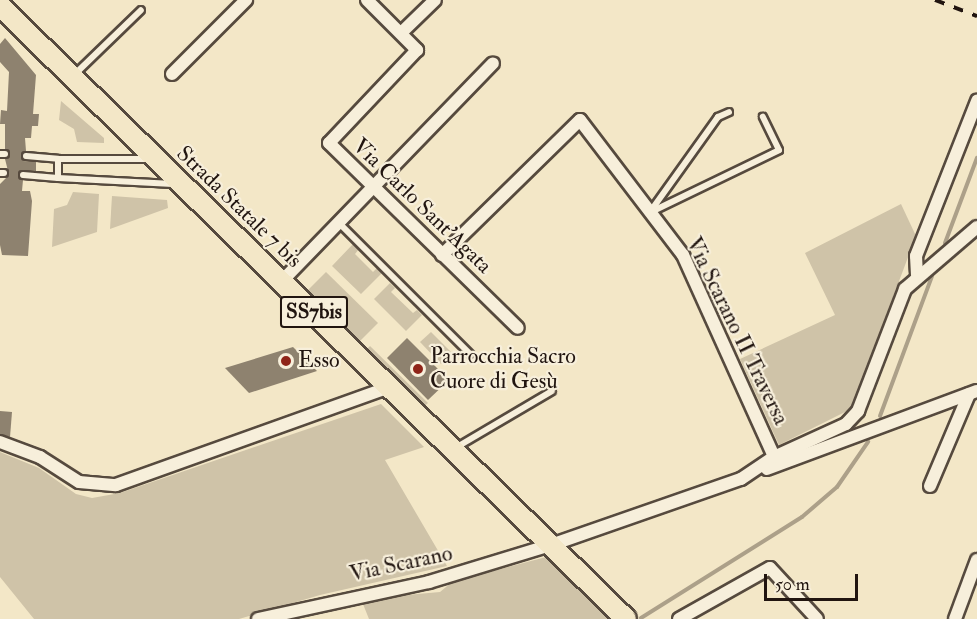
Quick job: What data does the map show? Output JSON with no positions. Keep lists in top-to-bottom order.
{
  "streets": {
    "main road": ["Strada Statale 7 bis", "SS7bis"],
    "street": ["Via Carlo Sant'Agata", "Via Scarano II Traversa", "Via Scarano"]
  },
  "crossings": [
    ["Via Carlo Sant'Agata", "Via Scarano II Traversa"],
    ["Strada Statale 7 bis", "Via Scarano"]
  ],
  "places": ["Esso", "Parrocchia Sacro Cuore di Gesù"],
  "scale_bar": "50 m"
}
